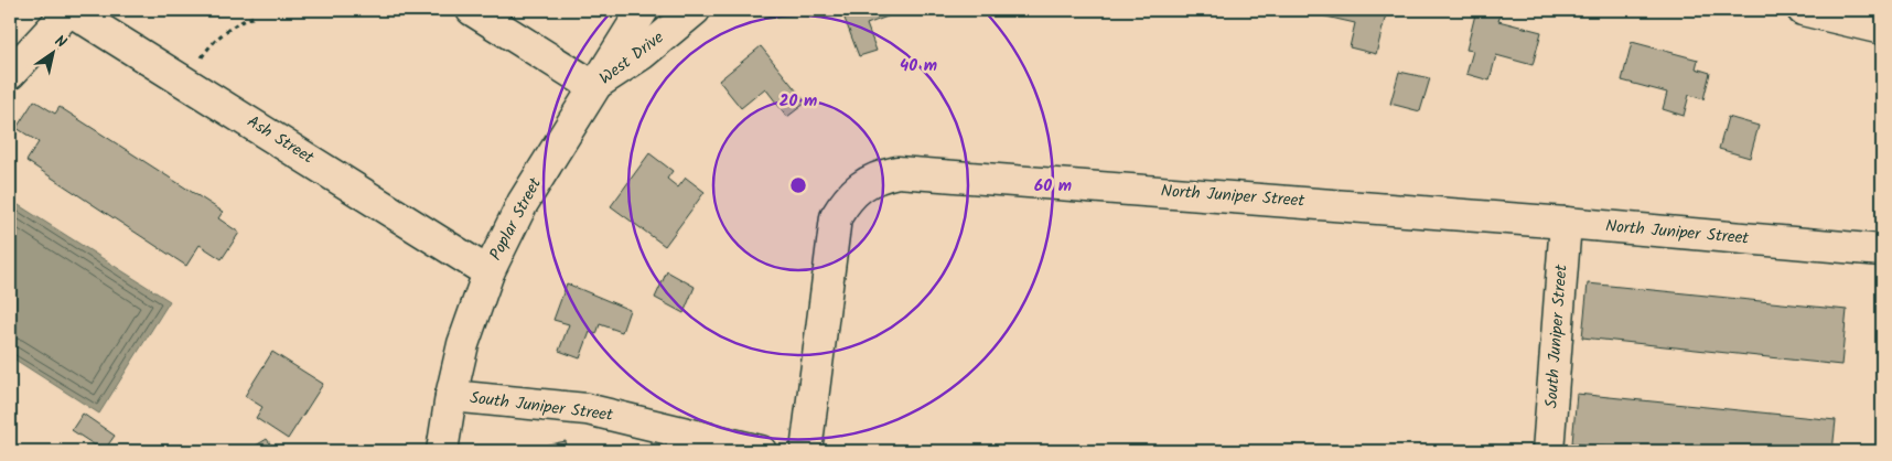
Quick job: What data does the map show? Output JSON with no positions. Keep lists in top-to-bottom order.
{
  "streets": {
    "street": [
      "West Drive",
      "Ash Street",
      "North Juniper Street",
      "Poplar Street",
      "South Juniper Street"
    ]
  },
  "crossings": [
    ["West Drive", "Poplar Street"],
    ["Ash Street", "Poplar Street"],
    ["North Juniper Street", "South Juniper Street"],
    ["Poplar Street", "South Juniper Street"]
  ],
  "north": "top right",
  "rings": ["40 m", "20 m", "60 m"]
}
